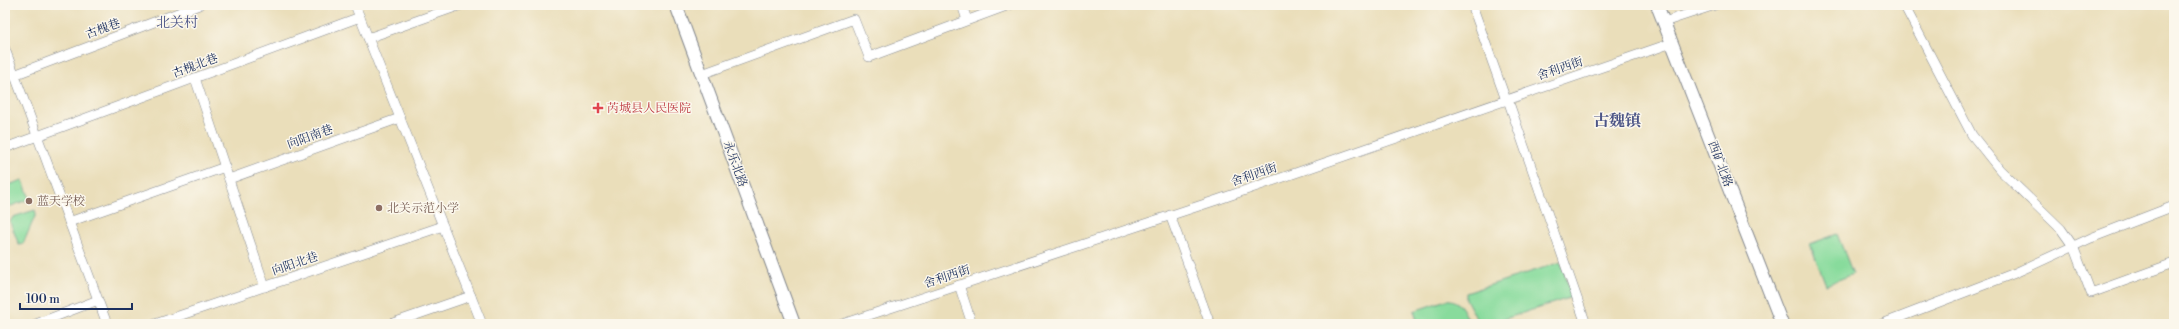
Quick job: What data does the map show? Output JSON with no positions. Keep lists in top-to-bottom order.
{
  "streets": {
    "main road": ["永乐北路", "西矿北路"],
    "street": [
      "古槐巷",
      "古槐北巷",
      "舍利西街",
      "向阳南巷",
      "向阳北巷"
    ]
  },
  "crossings": [
    ["舍利西街", "西矿北路"]
  ],
  "districts": ["北关村", "古魏镇"],
  "places": {
    "health": ["芮城县人民医院"],
    "other": ["蓝天学校", "北关示范小学"]
  },
  "scale_bar": "100 m"
}
